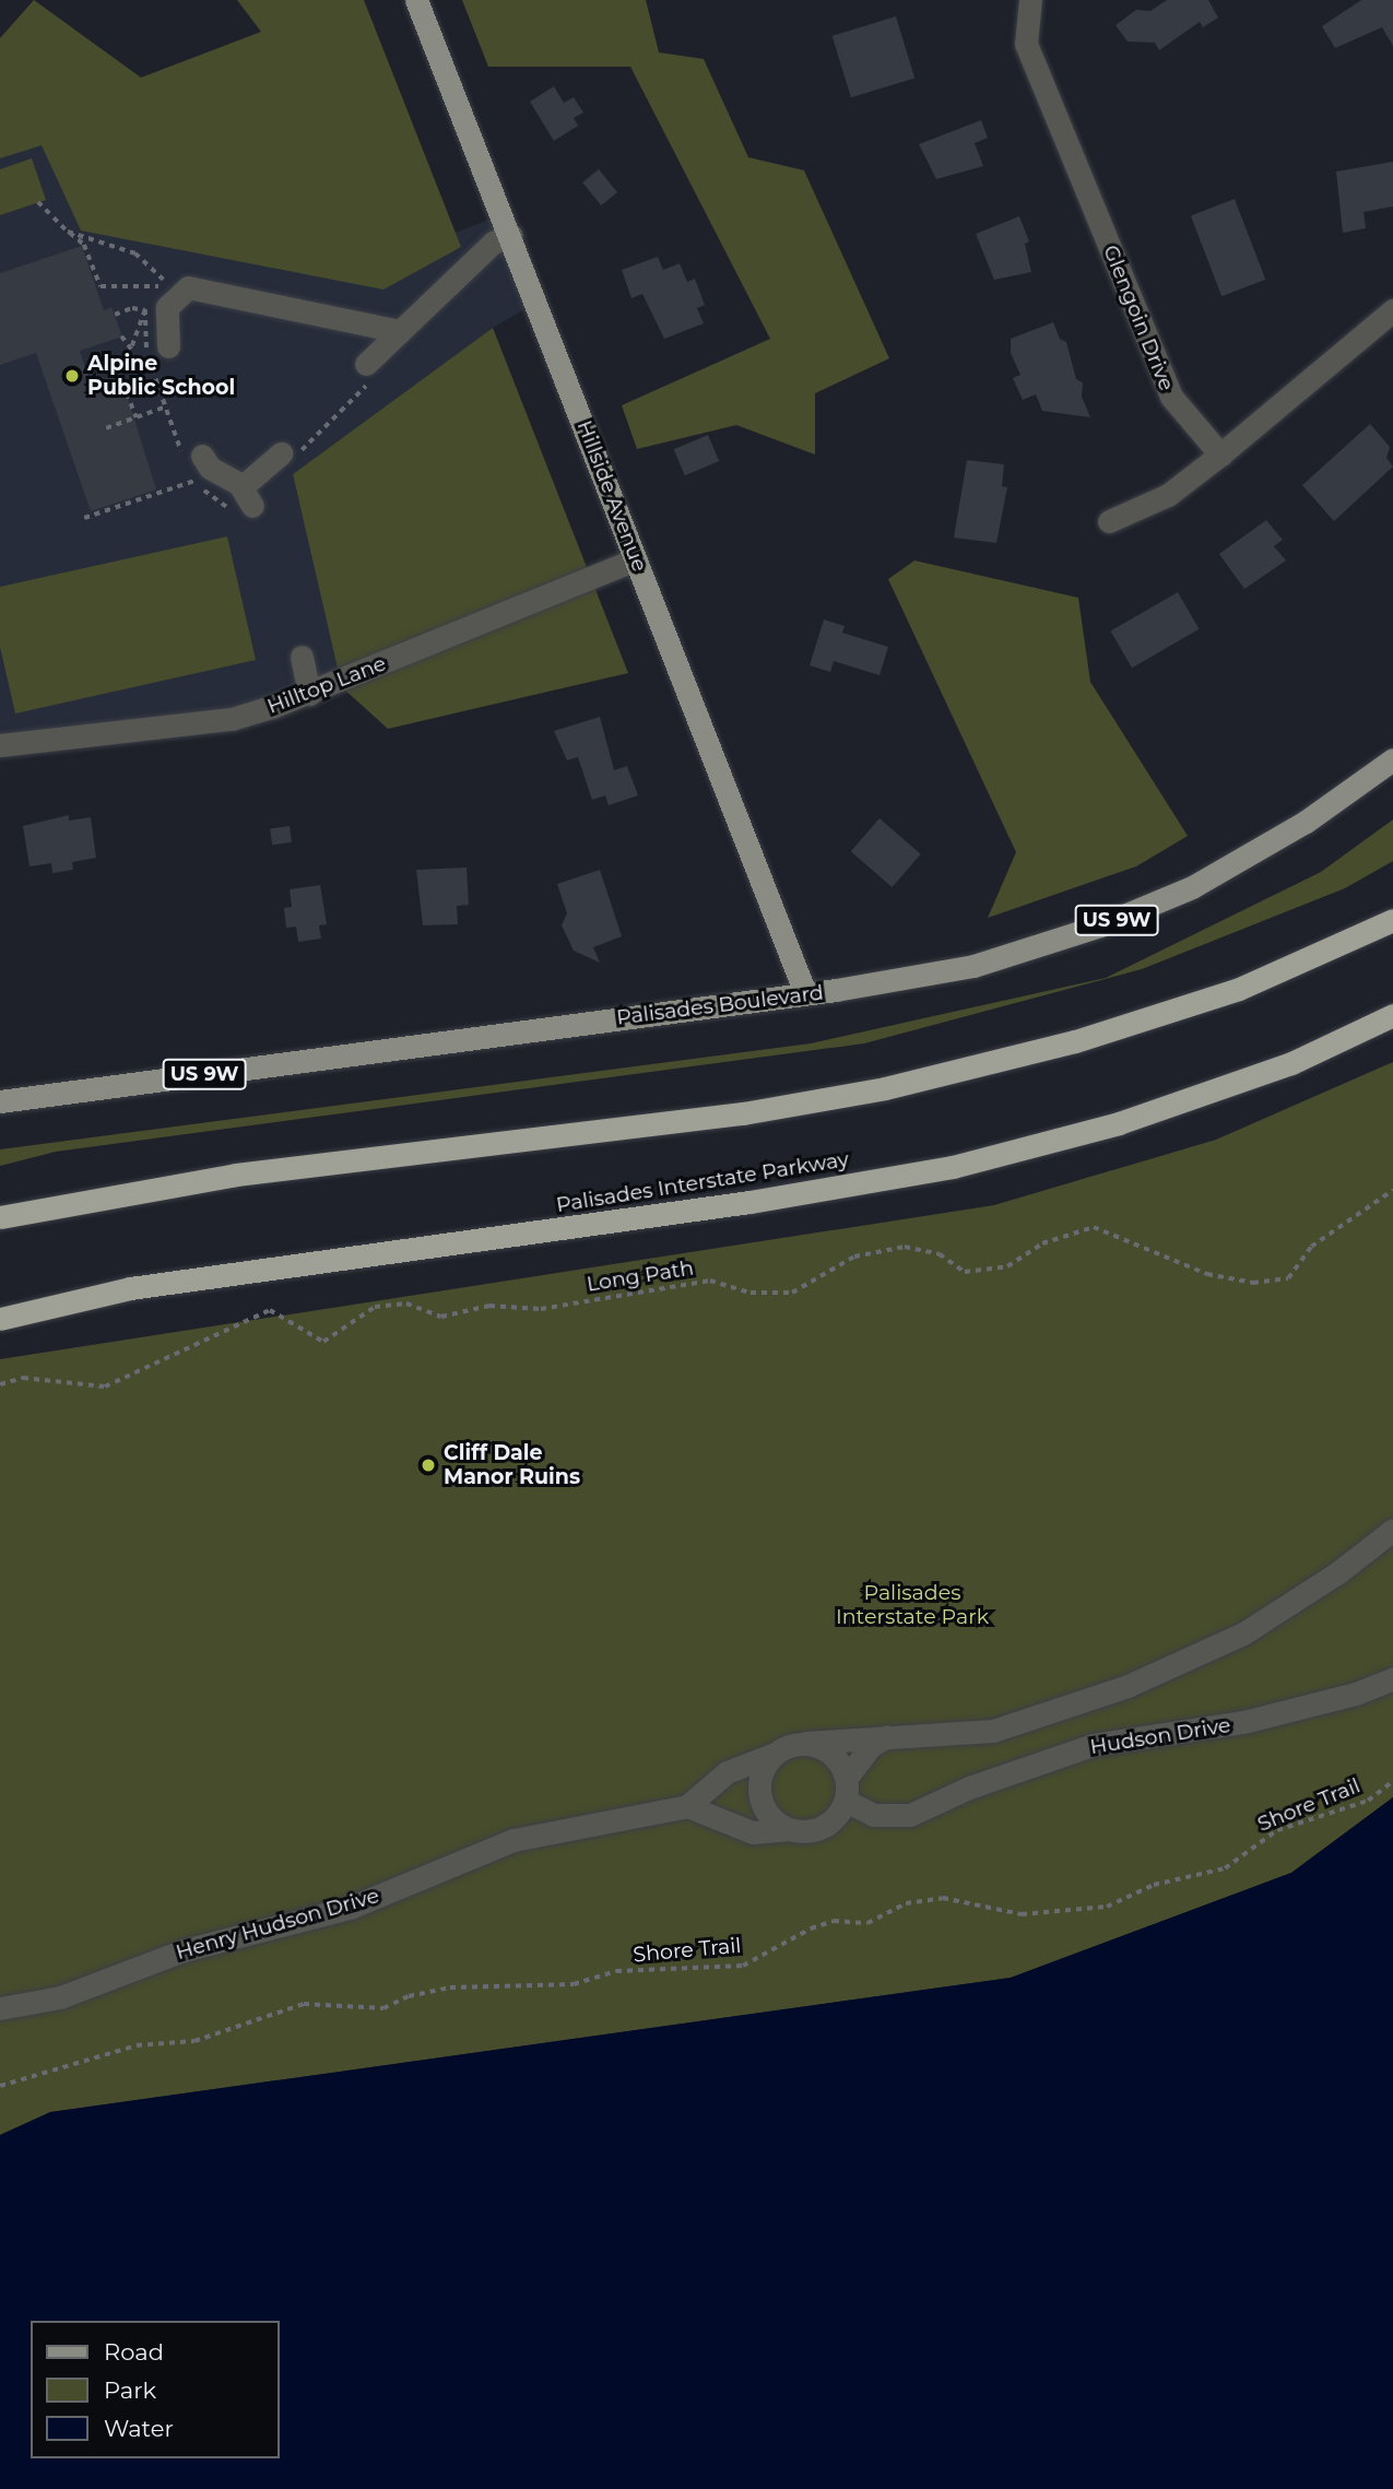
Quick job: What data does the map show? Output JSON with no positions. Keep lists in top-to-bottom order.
{
  "streets": {
    "highway": ["Palisades Interstate Parkway"],
    "main road": ["Hillside Avenue", "US 9W", "Palisades Boulevard"],
    "street": [
      "Glengoin Drive",
      "Hilltop Lane",
      "Hudson Drive",
      "Henry Hudson Drive"
    ],
    "path": ["Long Path", "Shore Trail"]
  },
  "crossings": [
    ["Hillside Avenue", "Hilltop Lane"],
    ["Hillside Avenue", "Palisades Boulevard"],
    ["Hudson Drive", "Henry Hudson Drive"]
  ],
  "parks": ["Palisades Interstate Park"],
  "places": ["Alpine Public School", "Cliff Dale Manor Ruins"],
  "legend": ["Road", "Park", "Water"]
}
